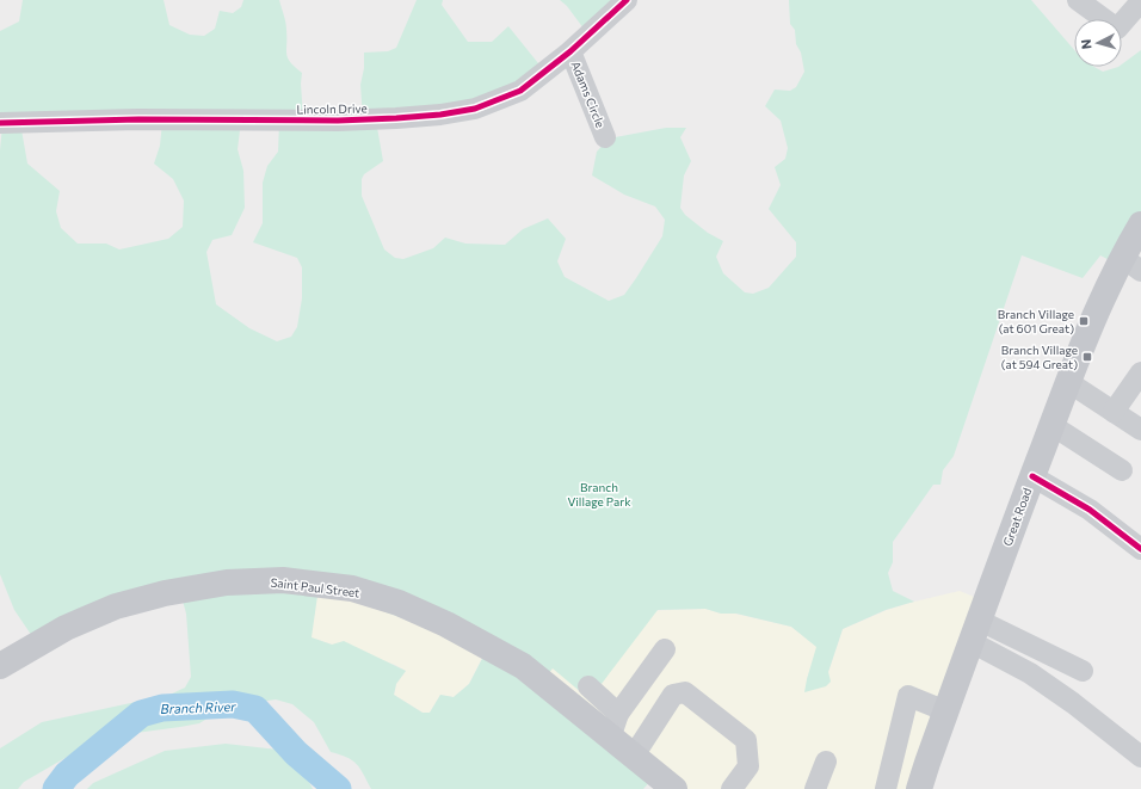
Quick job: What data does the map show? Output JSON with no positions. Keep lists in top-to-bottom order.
{
  "streets": {
    "main road": ["Great Road", "Saint Paul Street"],
    "street": ["Adams Circle", "Lincoln Drive"]
  },
  "crossings": [
    ["Adams Circle", "Lincoln Drive"]
  ],
  "water": ["Branch River"],
  "parks": ["Branch Village Park"],
  "places": {
    "transit": ["Branch Village (at 601 Great)", "Branch Village (at 594 Great)"]
  },
  "north": "left"
}
